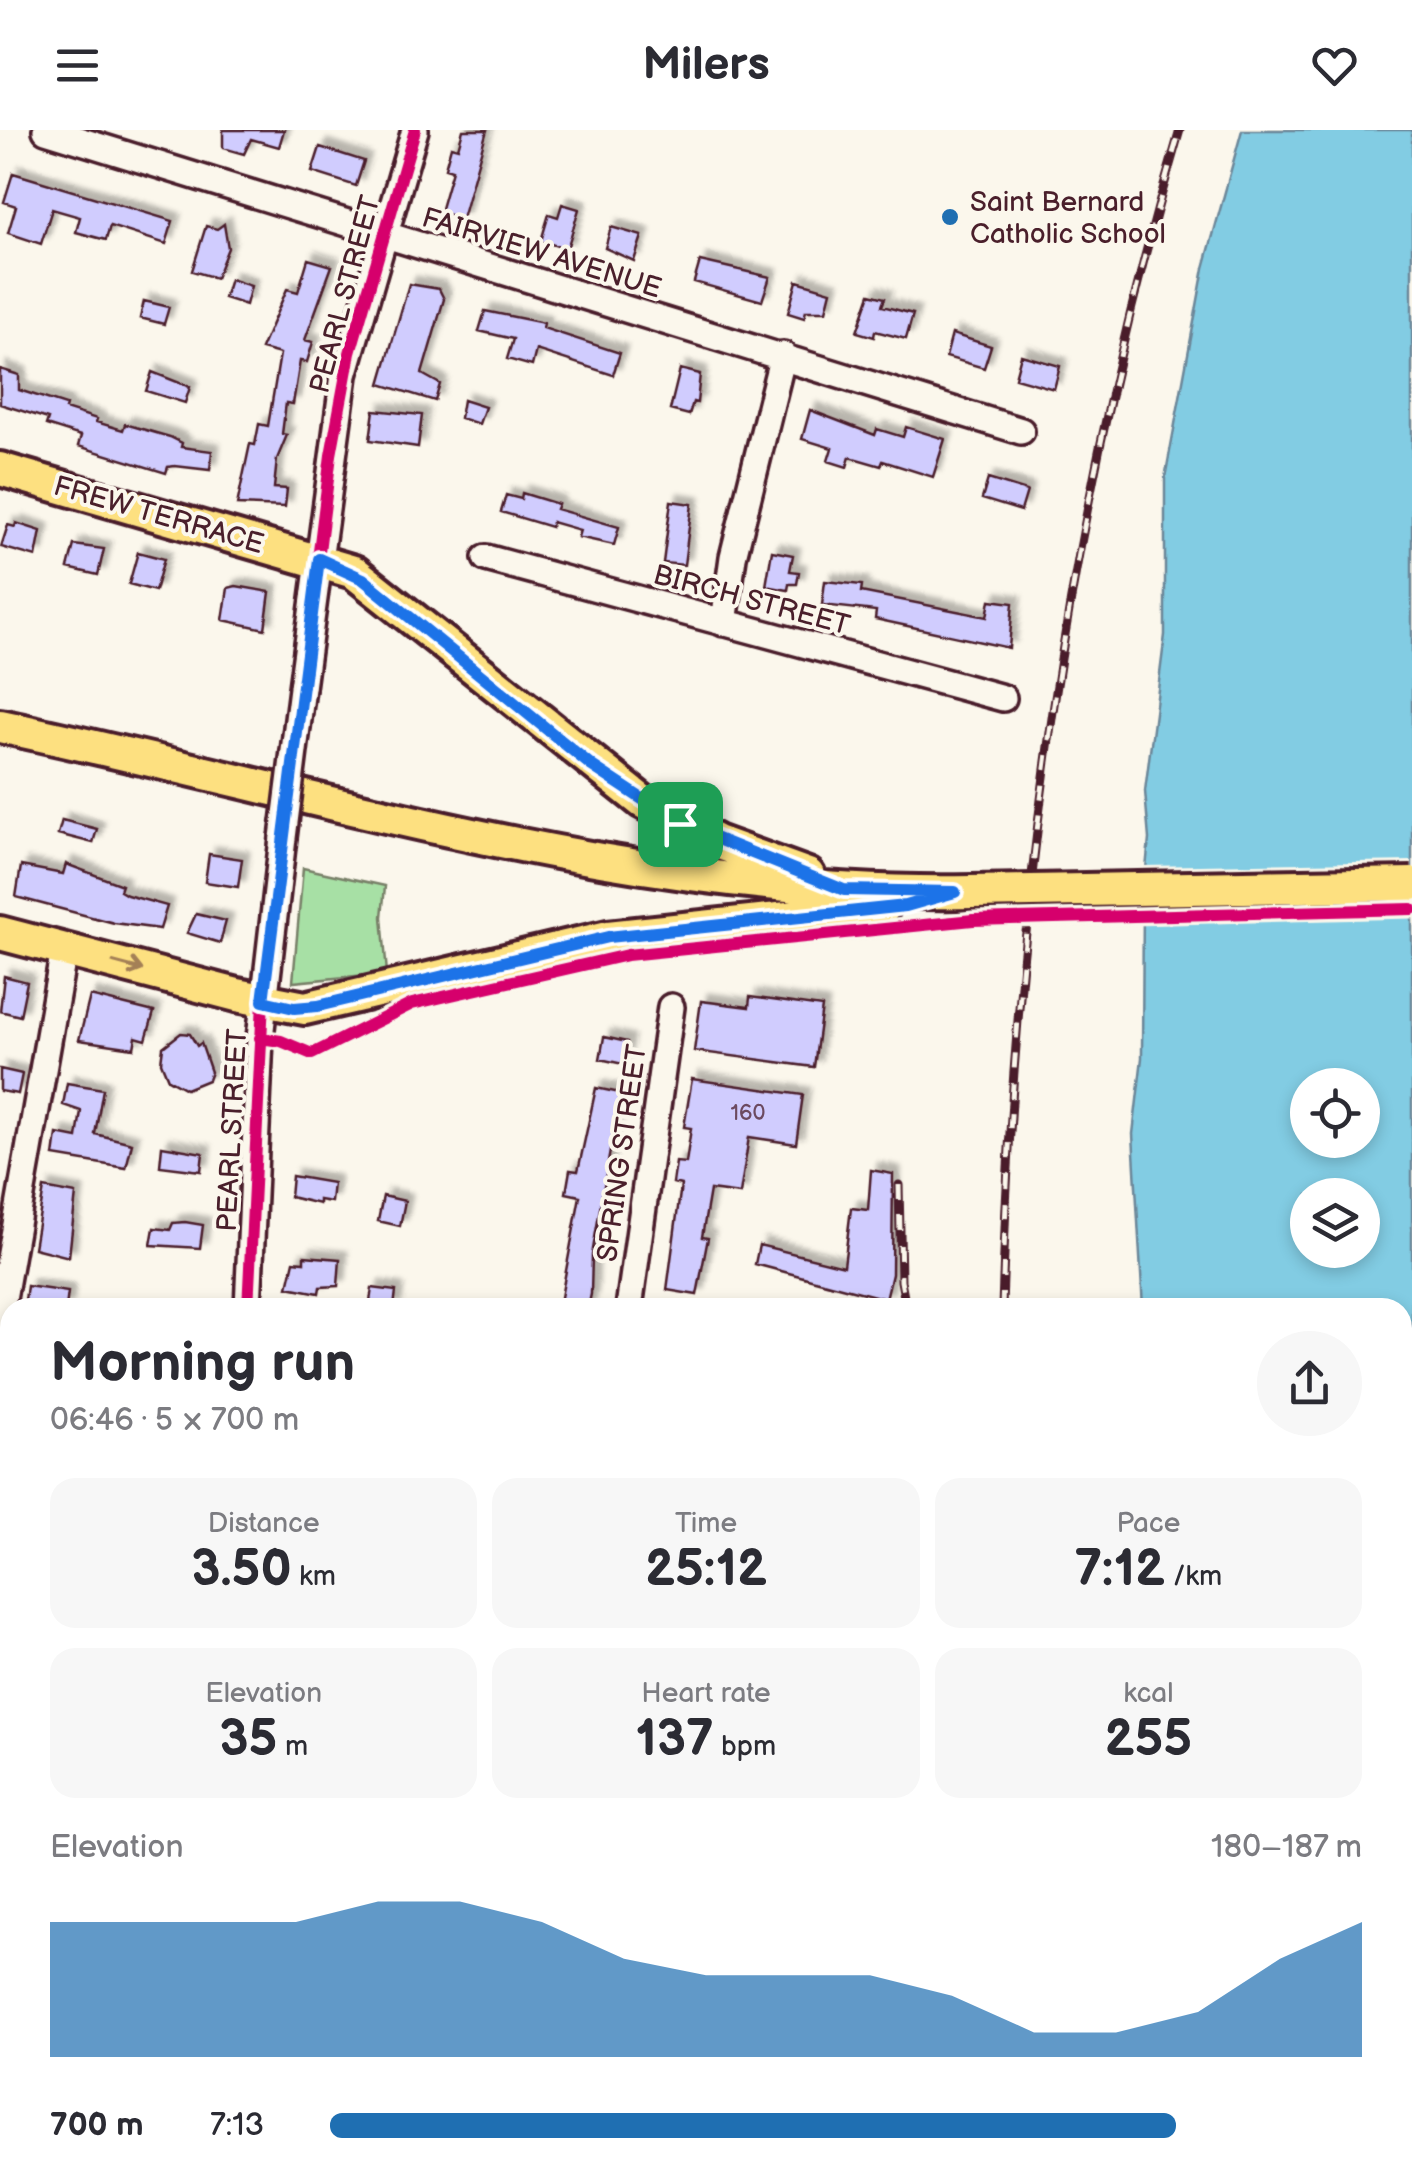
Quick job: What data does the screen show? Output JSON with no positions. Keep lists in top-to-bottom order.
{
  "streets": {
    "main road": ["FREW TERRACE"],
    "street": [
      "FAIRVIEW AVENUE",
      "PEARL STREET",
      "BIRCH STREET",
      "SPRING STREET"
    ]
  },
  "crossings": [
    ["FAIRVIEW AVENUE", "PEARL STREET"],
    ["PEARL STREET", "FREW TERRACE"]
  ],
  "places": ["Saint Bernard Catholic School"],
  "house_numbers": ["160"],
  "page": {
    "header": "Milers",
    "heading": ["Morning run", "06:46 · 5 × 700 m"],
    "stats": [
      ["Distance", "3.50 km"],
      ["Time", "25:12"],
      ["Pace", "7:12 /km"],
      ["Elevation", "35 m"],
      ["Heart rate", "137 bpm"],
      ["kcal", "255"]
    ],
    "chart": ["Elevation", "180–187 m"],
    "list": [
      {
        "name": "700 m",
        "note": "7:13"
      }
    ]
  }
}
